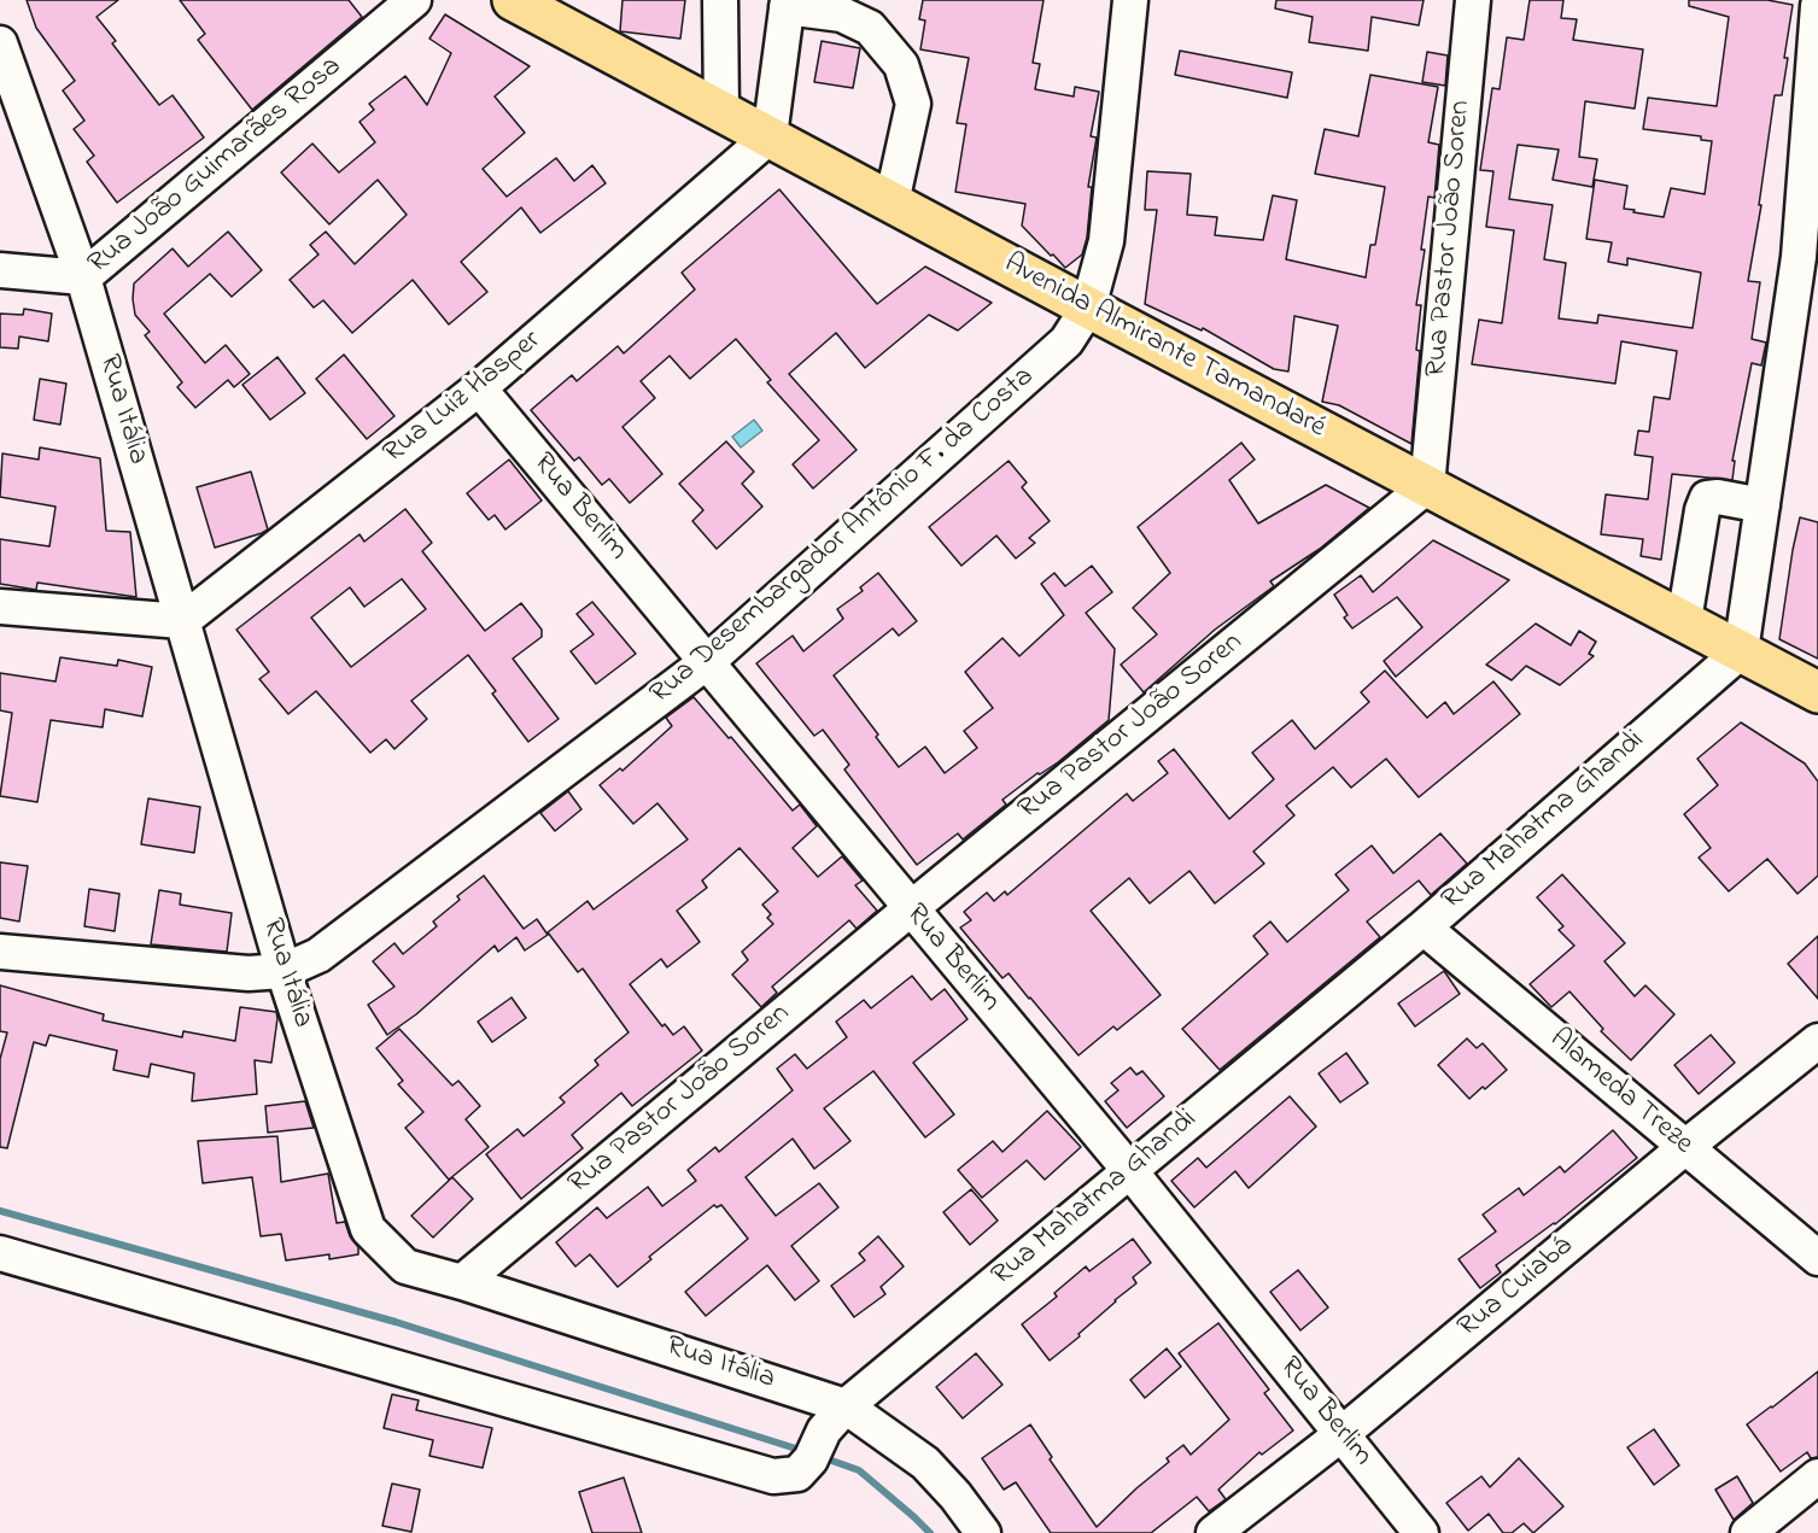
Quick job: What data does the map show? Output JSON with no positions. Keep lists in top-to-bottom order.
{
  "streets": {
    "highway": ["Avenida Almirante Tamandaré"],
    "street": [
      "Rua João Guimarães Rosa",
      "Rua Pastor João Soren",
      "Rua Luiz Hasper",
      "Rua Itália",
      "Rua Berlim",
      "Rua Desembargador Antônio F. da Costa",
      "Rua Mahatma Ghandi",
      "Alameda Treze",
      "Rua Cuiabá"
    ]
  },
  "crossings": [
    ["Rua João Guimarães Rosa", "Rua Itália"],
    ["Rua Pastor João Soren", "Avenida Almirante Tamandaré"],
    ["Rua Pastor João Soren", "Rua Itália"],
    ["Rua Pastor João Soren", "Rua Berlim"],
    ["Avenida Almirante Tamandaré", "Rua Luiz Hasper"],
    ["Avenida Almirante Tamandaré", "Rua Desembargador Antônio F. da Costa"],
    ["Avenida Almirante Tamandaré", "Rua Mahatma Ghandi"],
    ["Rua Luiz Hasper", "Rua Itália"],
    ["Rua Luiz Hasper", "Rua Berlim"],
    ["Rua Itália", "Rua Desembargador Antônio F. da Costa"],
    ["Rua Itália", "Rua Mahatma Ghandi"],
    ["Rua Berlim", "Rua Desembargador Antônio F. da Costa"],
    ["Rua Berlim", "Rua Mahatma Ghandi"],
    ["Rua Berlim", "Rua Cuiabá"],
    ["Rua Mahatma Ghandi", "Alameda Treze"],
    ["Alameda Treze", "Rua Cuiabá"]
  ]
}
